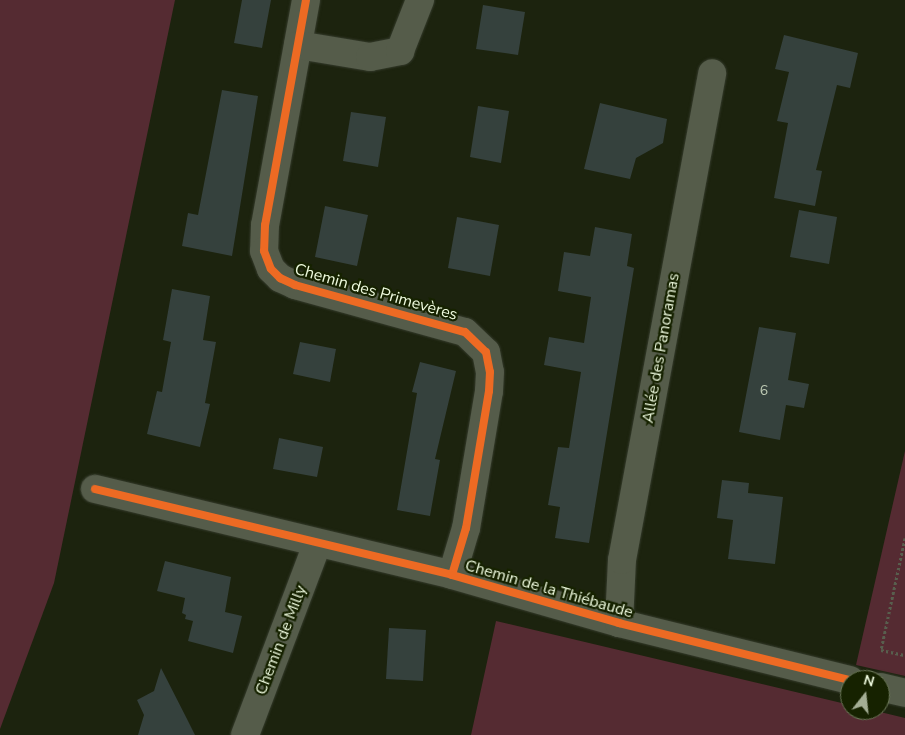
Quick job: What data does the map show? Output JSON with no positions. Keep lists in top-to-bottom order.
{
  "streets": {
    "street": [
      "Chemin des Primevères",
      "Allée des Panoramas",
      "Chemin de la Thiébaude",
      "Chemin de Milly"
    ]
  },
  "crossings": [
    ["Chemin des Primevères", "Chemin de la Thiébaude"],
    ["Allée des Panoramas", "Chemin de la Thiébaude"],
    ["Chemin de la Thiébaude", "Chemin de Milly"]
  ],
  "house_numbers": ["6"],
  "north": "top"
}
